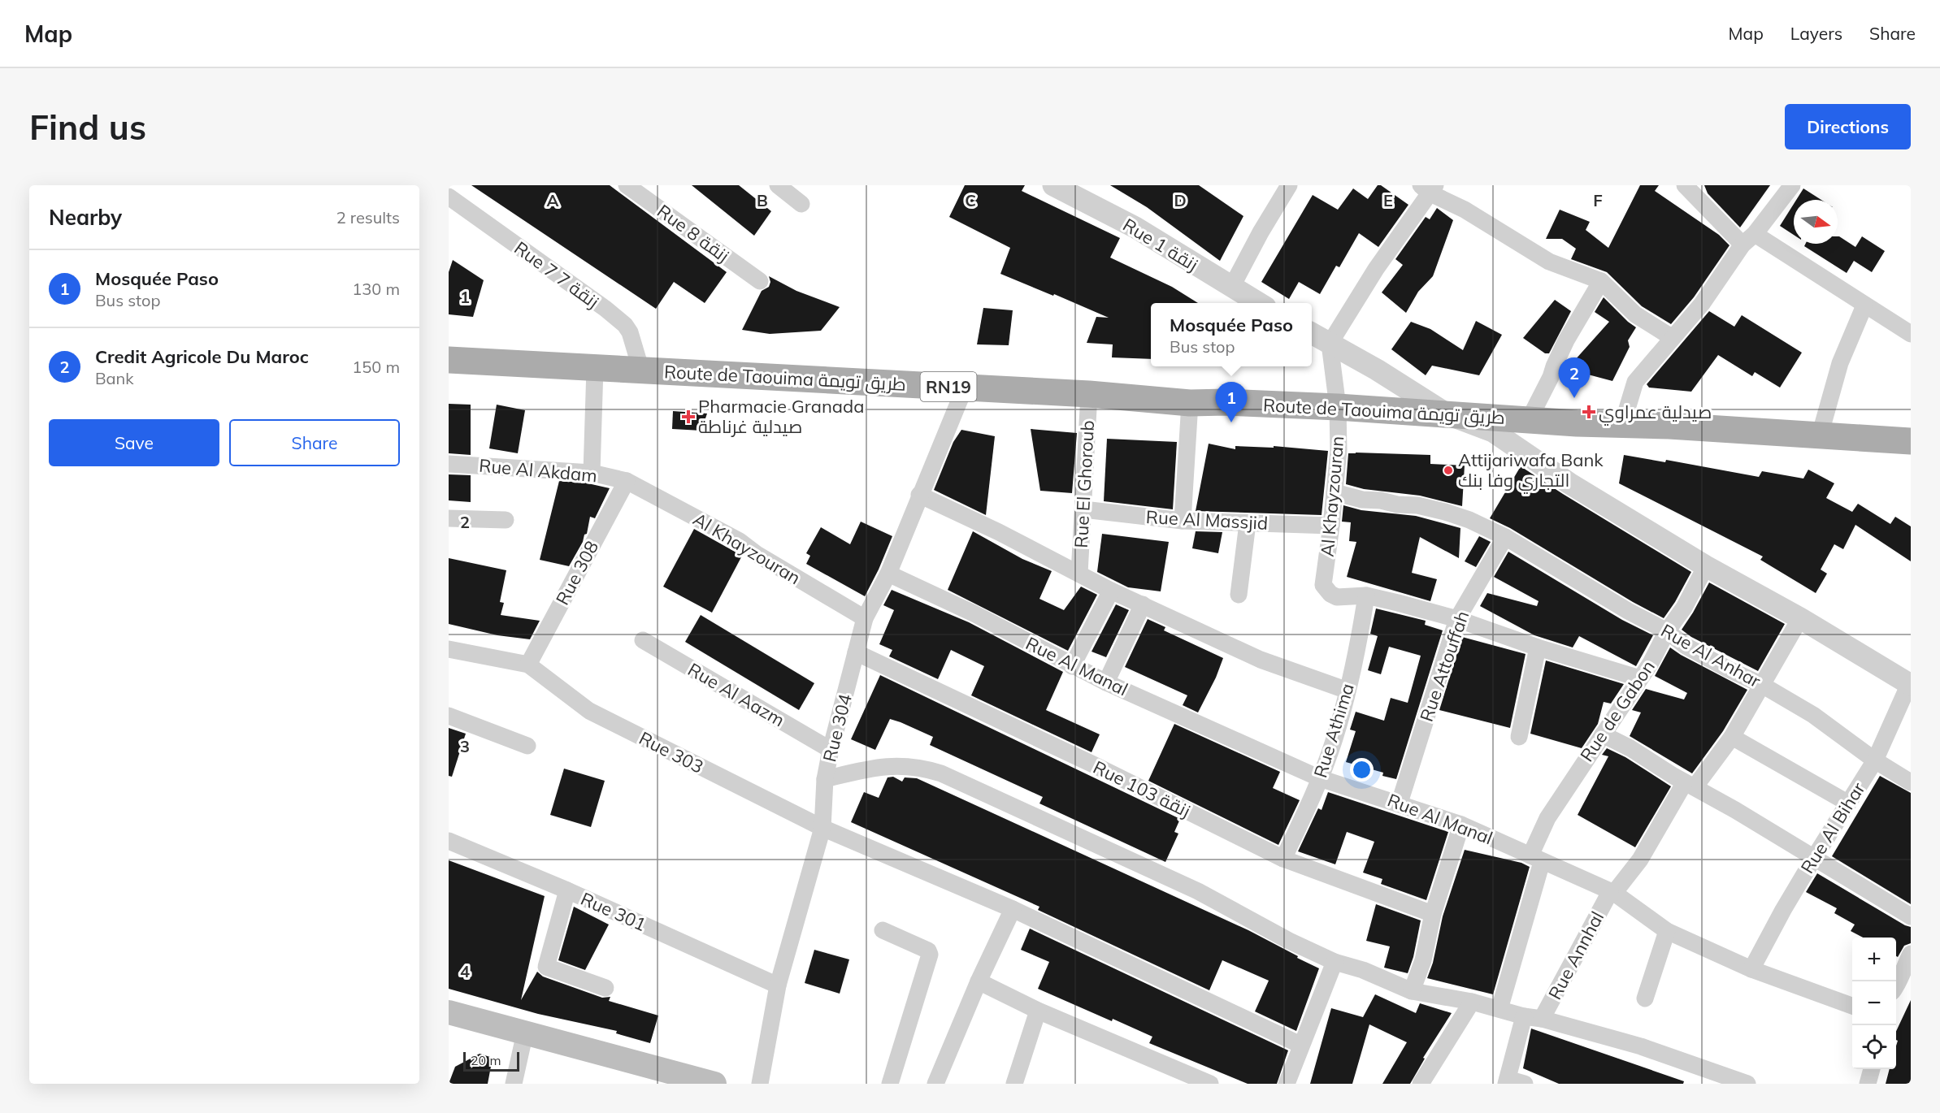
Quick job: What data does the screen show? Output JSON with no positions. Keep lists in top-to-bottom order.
{
  "streets": {
    "main road": ["Route de Taouima طريق تويمة", "RN19"],
    "street": [
      "Rue 8 زنقة",
      "Rue 1 زنقة",
      "Rue 7 زنقة 7",
      "Rue Al Akdam",
      "Rue El Ghoroub",
      "Al Khayzouran",
      "Rue Al Massjid",
      "Rue 308",
      "Rue Al Anhar",
      "Rue Al Manal",
      "Rue Attouffah",
      "Rue Al Aazm",
      "Rue de Gabon",
      "Rue 304",
      "Rue Athima",
      "Rue 303",
      "Rue 103 زنقة",
      "Rue Al Bihar",
      "Rue 301",
      "Rue Annhal"
    ]
  },
  "crossings": [
    ["Rue 7 زنقة 7", "Route de Taouima طريق تويمة"],
    ["Route de Taouima طريق تويمة", "Rue El Ghoroub"],
    ["Route de Taouima طريق تويمة", "Al Khayzouran"],
    ["Route de Taouima طريق تويمة", "Rue 304"],
    ["Rue Al Akdam", "Al Khayzouran"],
    ["Rue Al Akdam", "Rue 308"],
    ["Rue El Ghoroub", "Rue Al Massjid"],
    ["Al Khayzouran", "Rue Al Massjid"],
    ["Al Khayzouran", "Rue 308"],
    ["Al Khayzouran", "Rue Al Anhar"],
    ["Al Khayzouran", "Rue 304"],
    ["Al Khayzouran", "Rue Athima"],
    ["Rue 308", "Rue 303"],
    ["Rue Al Anhar", "Rue Attouffah"],
    ["Rue Al Anhar", "Rue de Gabon"],
    ["Rue Al Anhar", "Rue Al Bihar"],
    ["Rue Al Anhar", "Rue Annhal"],
    ["Rue Al Manal", "Rue Attouffah"],
    ["Rue Al Manal", "Rue de Gabon"],
    ["Rue Al Manal", "Rue 304"],
    ["Rue Al Manal", "Rue Athima"],
    ["Rue Al Manal", "Rue Al Bihar"],
    ["Rue Al Manal", "Rue Annhal"],
    ["Rue Al Aazm", "Rue 304"],
    ["Rue 304", "Rue 303"],
    ["Rue 304", "Rue 103 زنقة"],
    ["Rue 304", "Rue 301"],
    ["Rue Athima", "Rue 103 زنقة"]
  ],
  "places": {
    "health": ["صيدلية عمراوي", "Pharmacie Granada صيدلية غرناطة"],
    "other": ["Attijariwafa Bank التجاري وفا بنك"]
  },
  "scale_bar": "20 m",
  "north": "right",
  "page": {
    "header": "Map",
    "nav": ["Map", "Layers", "Share"],
    "buttons": [
      "Directions",
      ["Save", "Share"]
    ],
    "title": "Find us",
    "heading": ["Nearby", "2 results"],
    "list": [
      {
        "mark": "1",
        "name": "Mosquée Paso",
        "note": "Bus stop",
        "value": "130 m"
      },
      {
        "mark": "2",
        "name": "Credit Agricole Du Maroc",
        "note": "Bank",
        "value": "150 m"
      }
    ],
    "popup": ["Mosquée Paso", "Bus stop"],
    "pins": ["2", "1"],
    "map_buttons": ["+", "−"],
    "scale": "20 m"
  },
  "grid": {
    "columns": [
      "A",
      "B",
      "C",
      "D",
      "E",
      "F"
    ],
    "rows": [
      "1",
      "2",
      "3",
      "4"
    ]
  }
}
